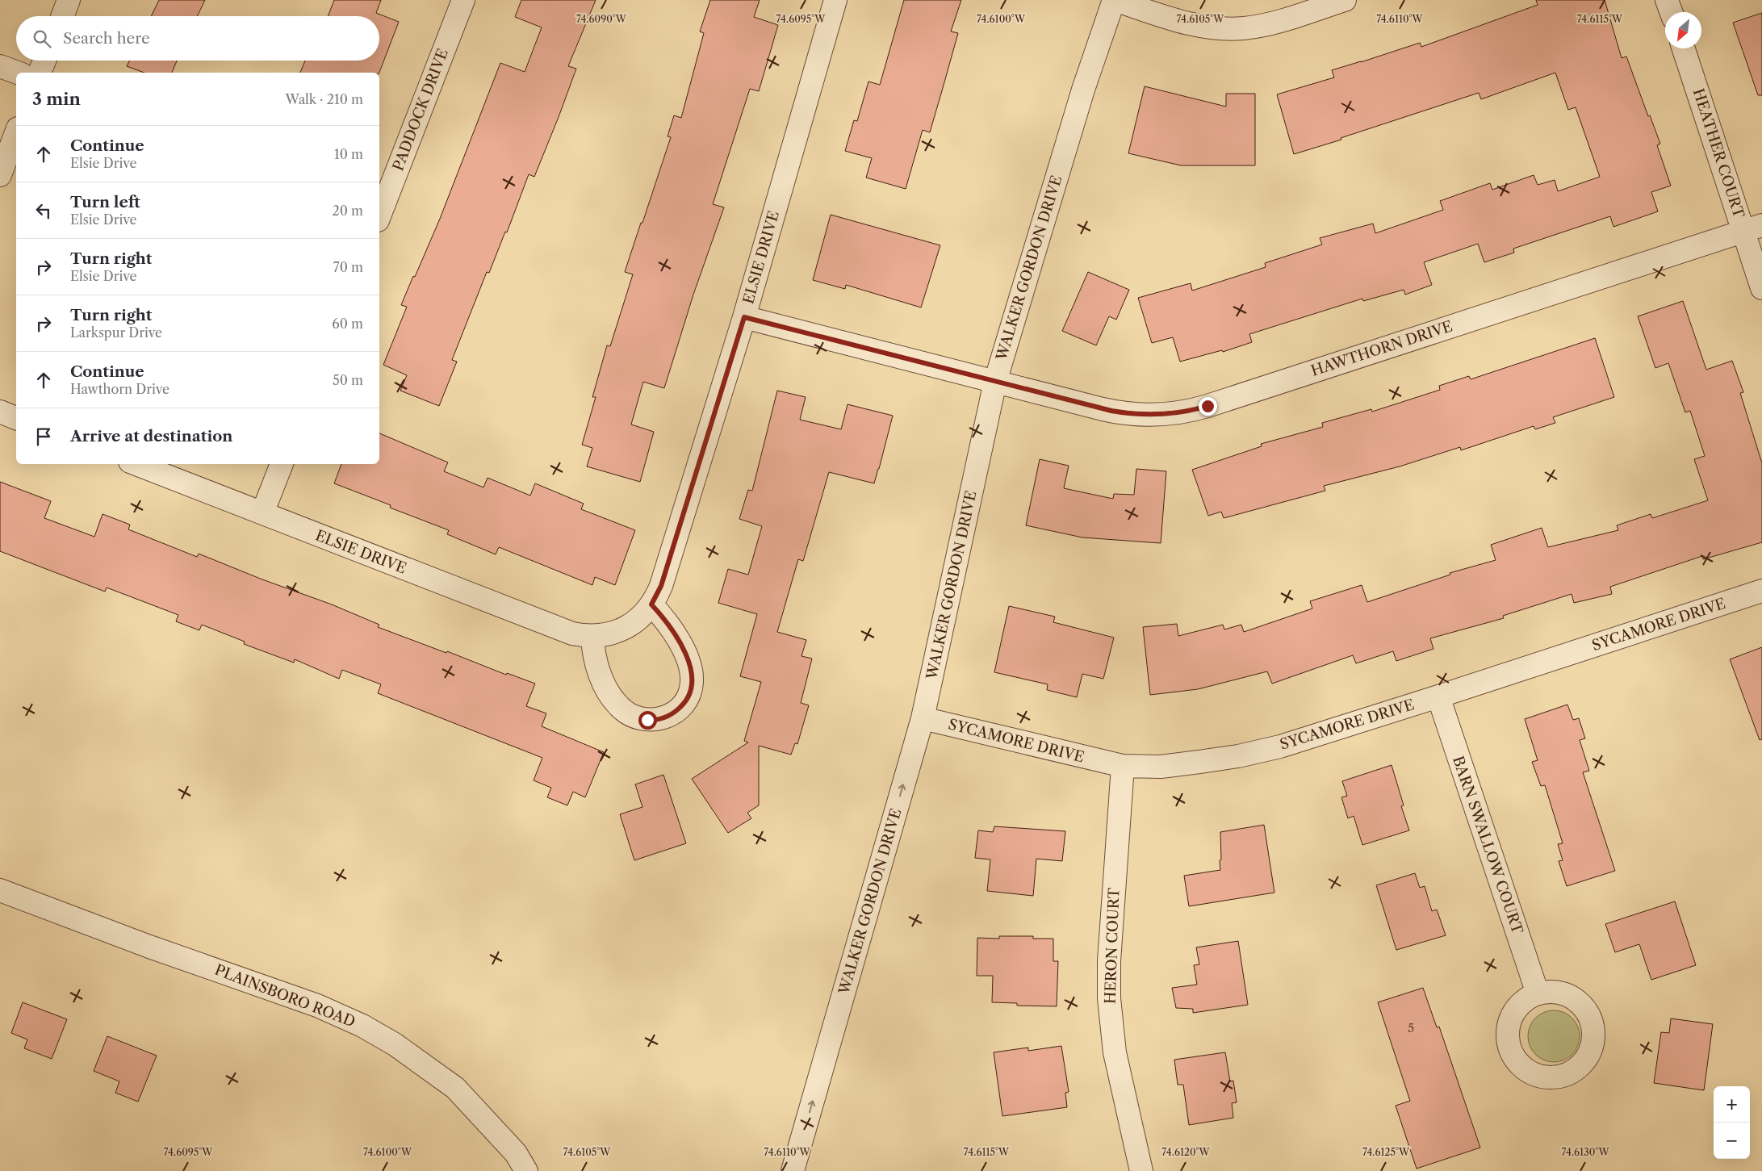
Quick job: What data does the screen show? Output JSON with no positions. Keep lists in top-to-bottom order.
{
  "streets": {
    "street": [
      "PADDOCK DRIVE",
      "HEATHER COURT",
      "ELSIE DRIVE",
      "WALKER GORDON DRIVE",
      "HAWTHORN DRIVE",
      "SYCAMORE DRIVE",
      "BARN SWALLOW COURT",
      "HERON COURT",
      "PLAINSBORO ROAD"
    ]
  },
  "crossings": [
    ["HEATHER COURT", "HAWTHORN DRIVE"],
    ["ELSIE DRIVE", "HAWTHORN DRIVE"],
    ["WALKER GORDON DRIVE", "HAWTHORN DRIVE"],
    ["WALKER GORDON DRIVE", "SYCAMORE DRIVE"],
    ["SYCAMORE DRIVE", "BARN SWALLOW COURT"],
    ["SYCAMORE DRIVE", "HERON COURT"]
  ],
  "one_way": ["WALKER GORDON DRIVE"],
  "house_numbers": ["5"],
  "north": "bottom left",
  "page": {
    "search": "Search here",
    "heading": ["3 min", "Walk · 210 m"],
    "list": [
      ["Continue", "Elsie Drive", "10 m"],
      ["Turn left", "Elsie Drive", "20 m"],
      ["Turn right", "Elsie Drive", "70 m"],
      ["Turn right", "Larkspur Drive", "60 m"],
      ["Continue", "Hawthorn Drive", "50 m"],
      "Arrive at destination"
    ],
    "map_buttons": ["+", "−"]
  },
  "coordinates": [
    "74.6090°W",
    "74.6095°W",
    "74.6100°W",
    "74.6105°W",
    "74.6110°W",
    "74.6115°W",
    "74.6120°W",
    "74.6125°W",
    "74.6130°W"
  ]
}
